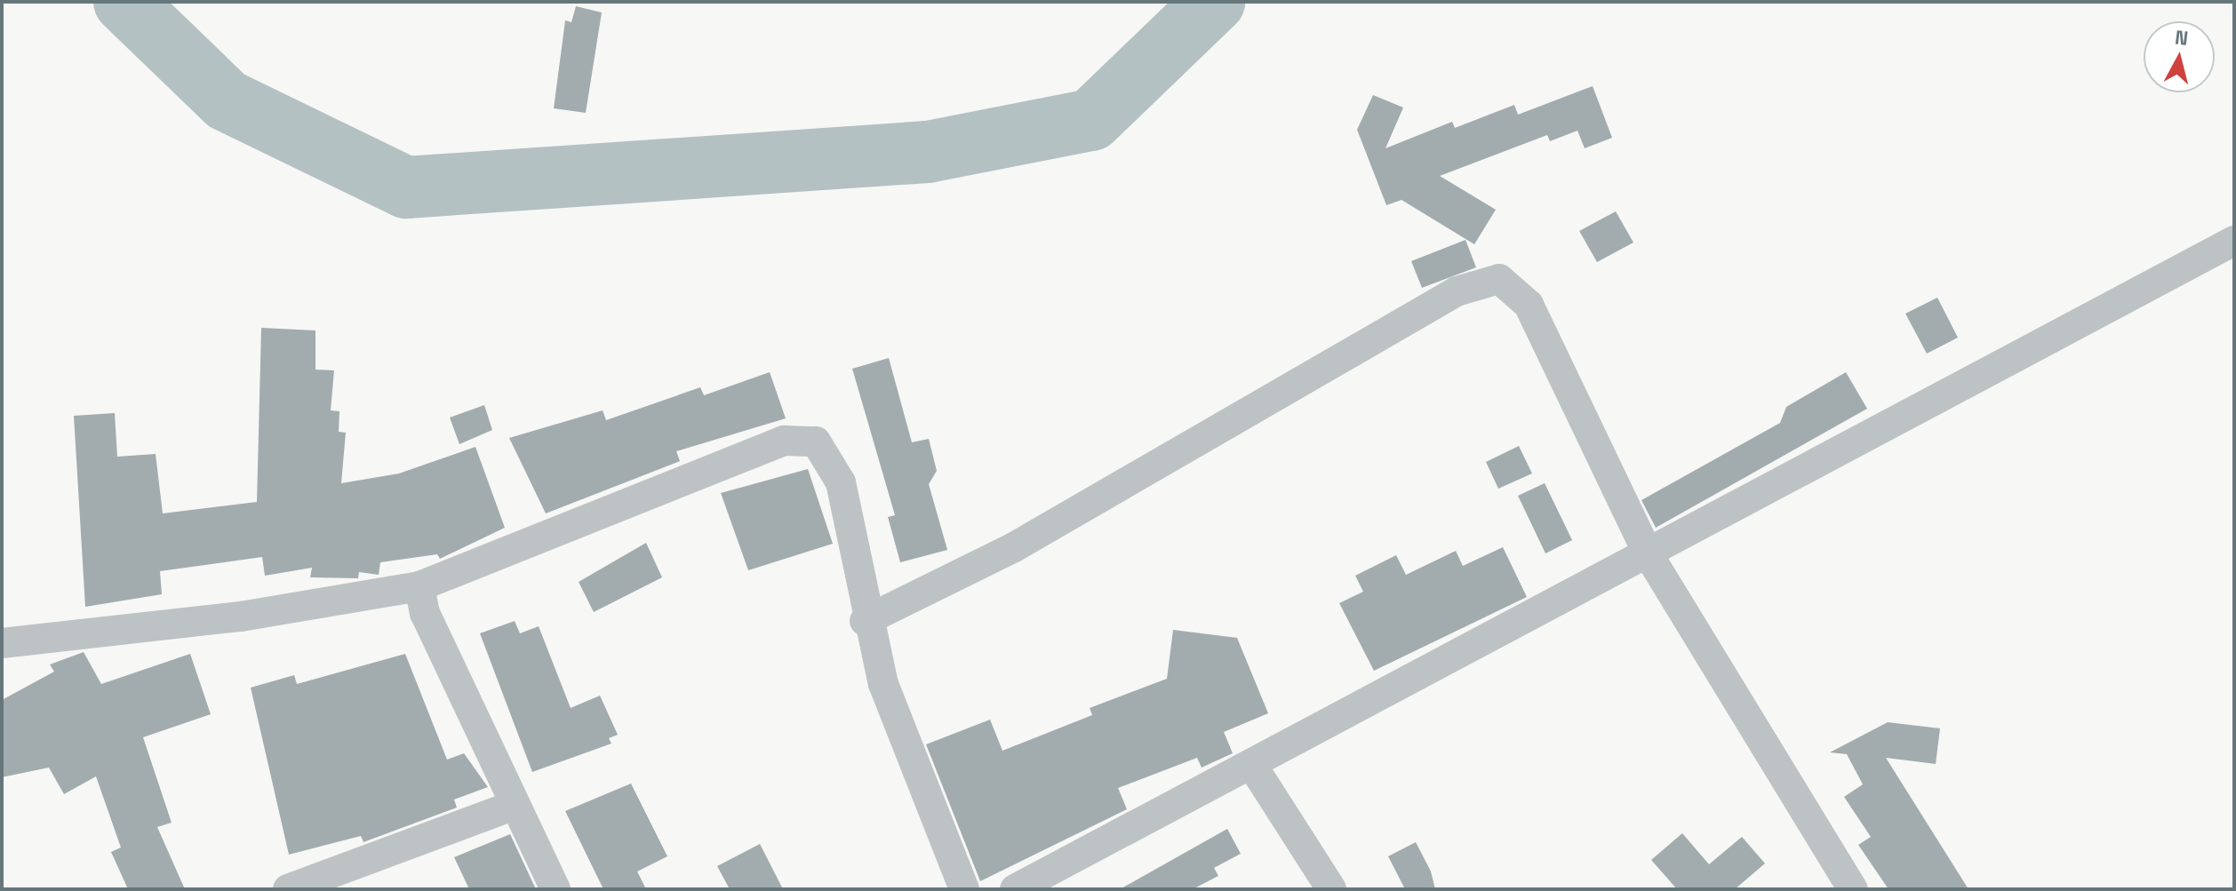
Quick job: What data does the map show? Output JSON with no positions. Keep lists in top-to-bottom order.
{
  "north": "top"
}
